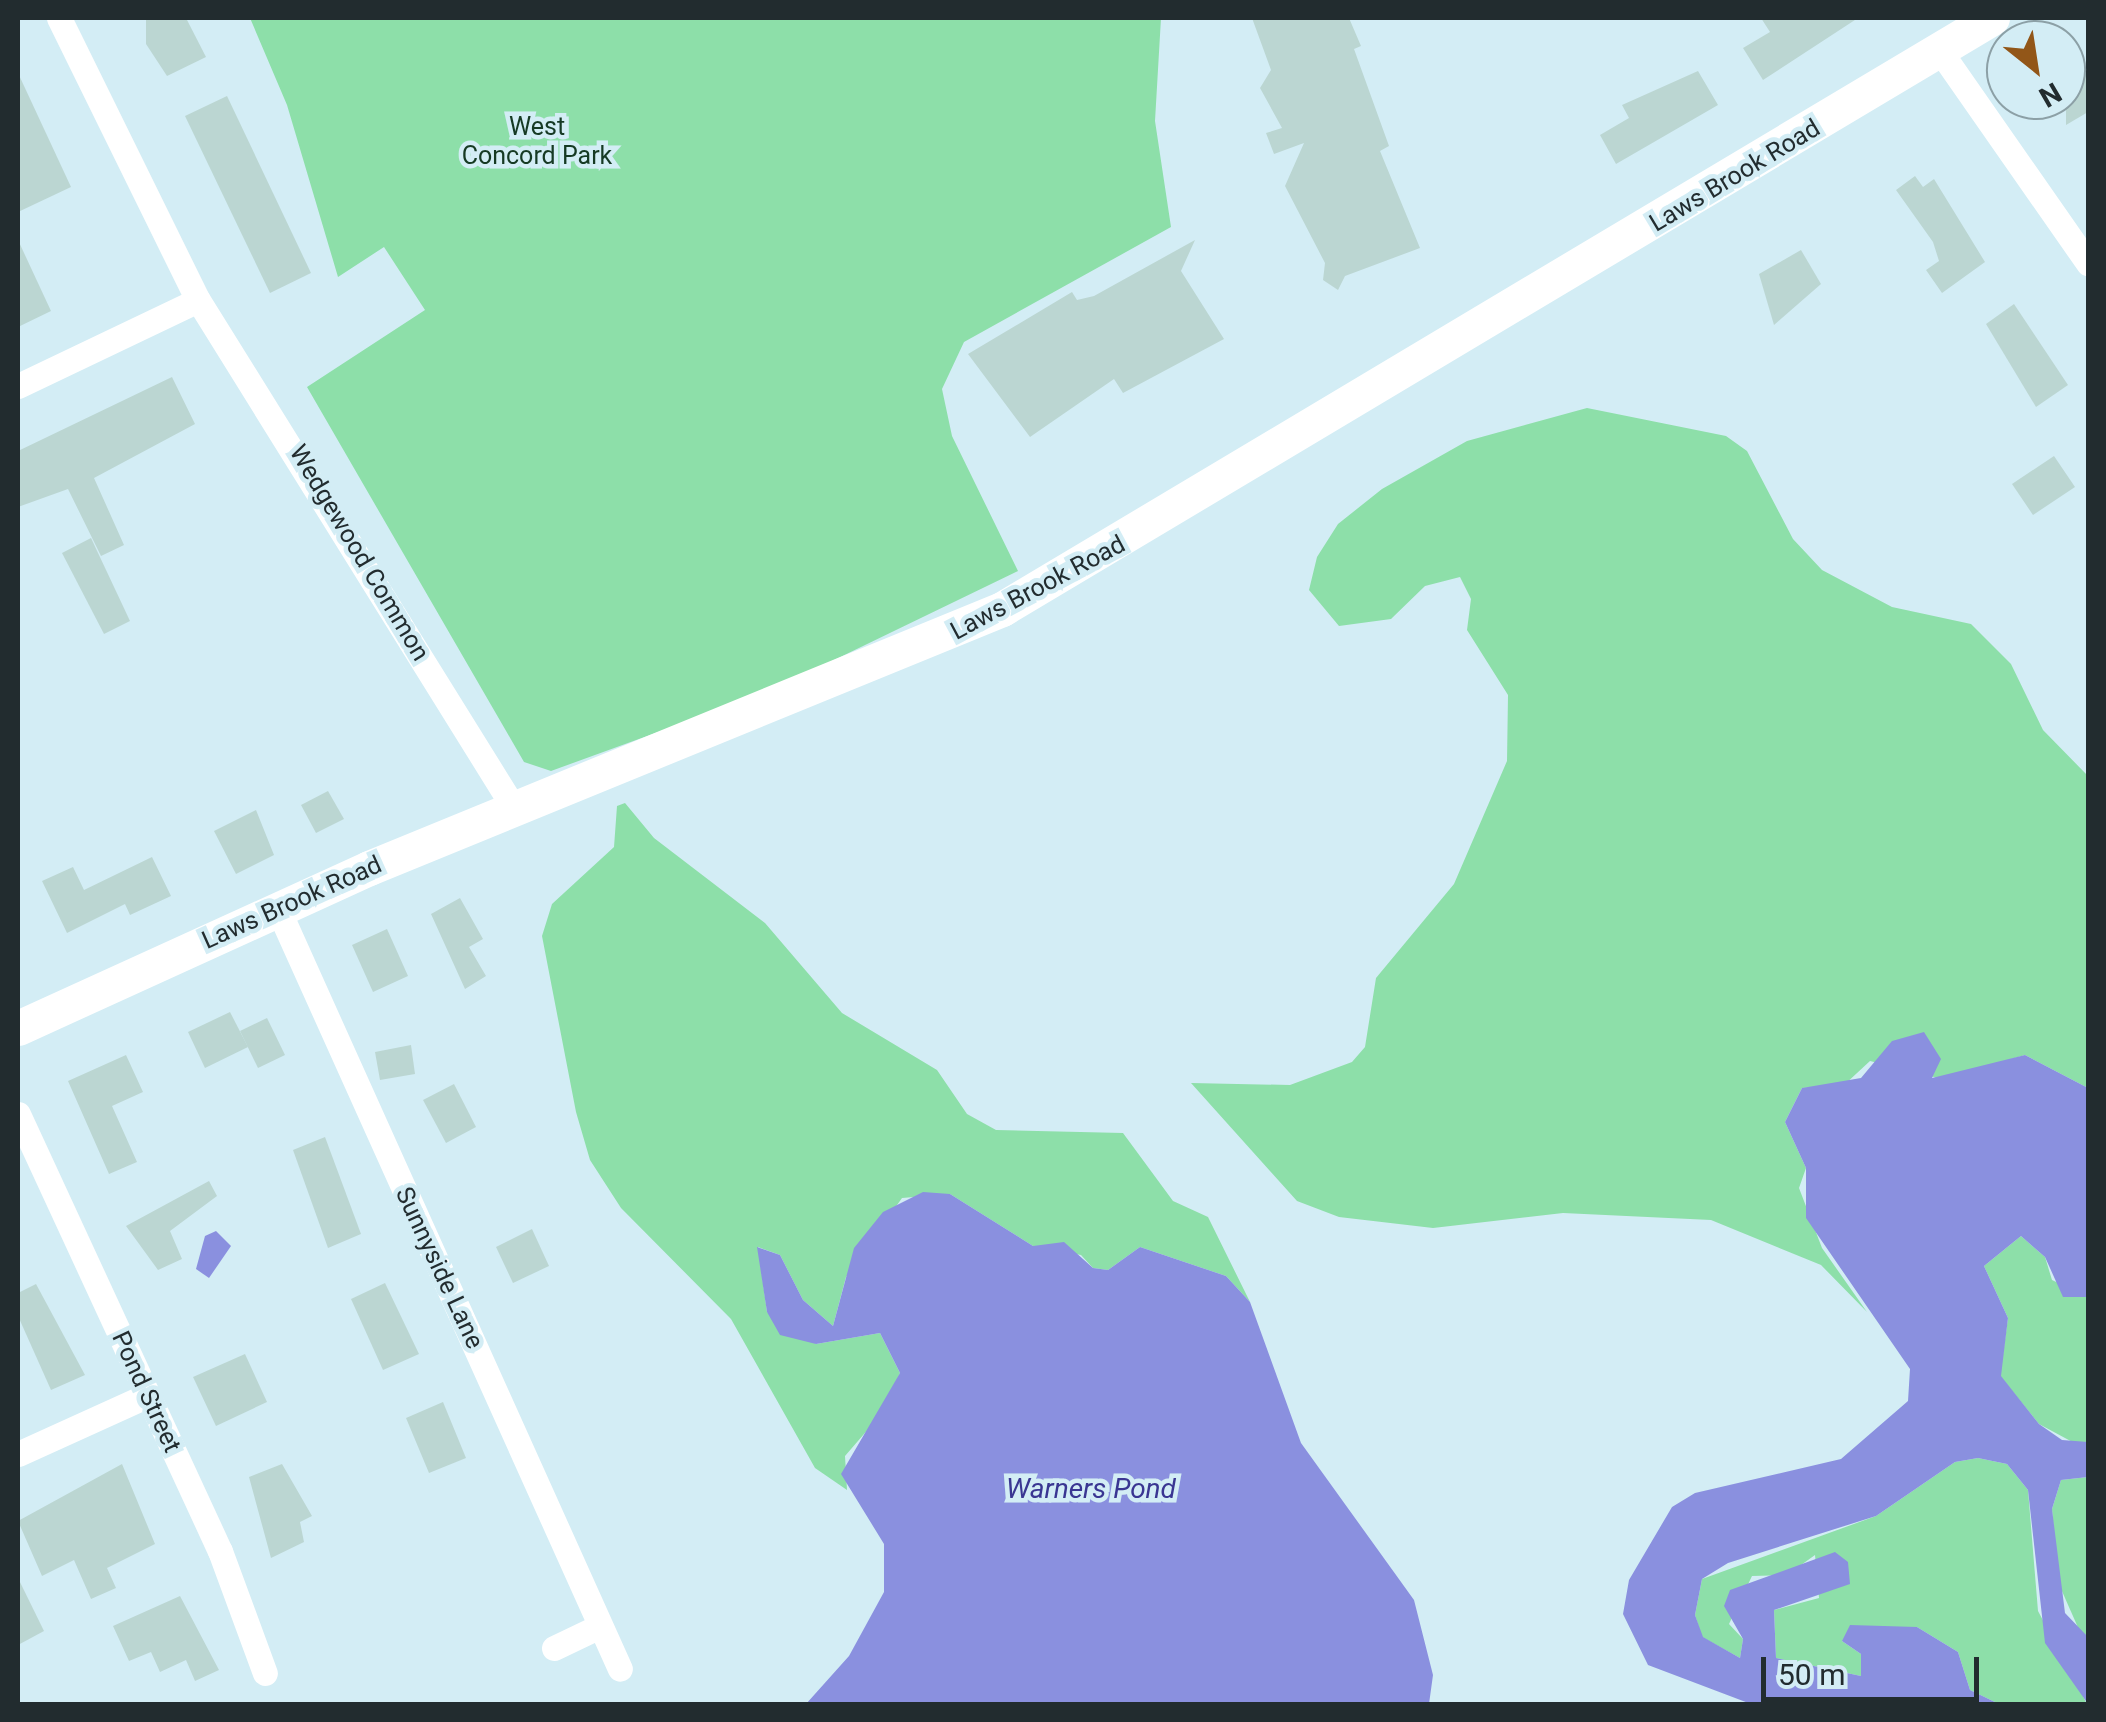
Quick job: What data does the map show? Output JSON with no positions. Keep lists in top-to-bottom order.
{
  "streets": {
    "street": [
      "Laws Brook Road",
      "Wedgewood Common",
      "Sunnyside Lane",
      "Pond Street"
    ]
  },
  "crossings": [
    ["Laws Brook Road", "Wedgewood Common"],
    ["Laws Brook Road", "Sunnyside Lane"]
  ],
  "water": ["Warners Pond"],
  "parks": ["West Concord Park"],
  "scale_bar": "50 m",
  "north": "bottom right"
}
